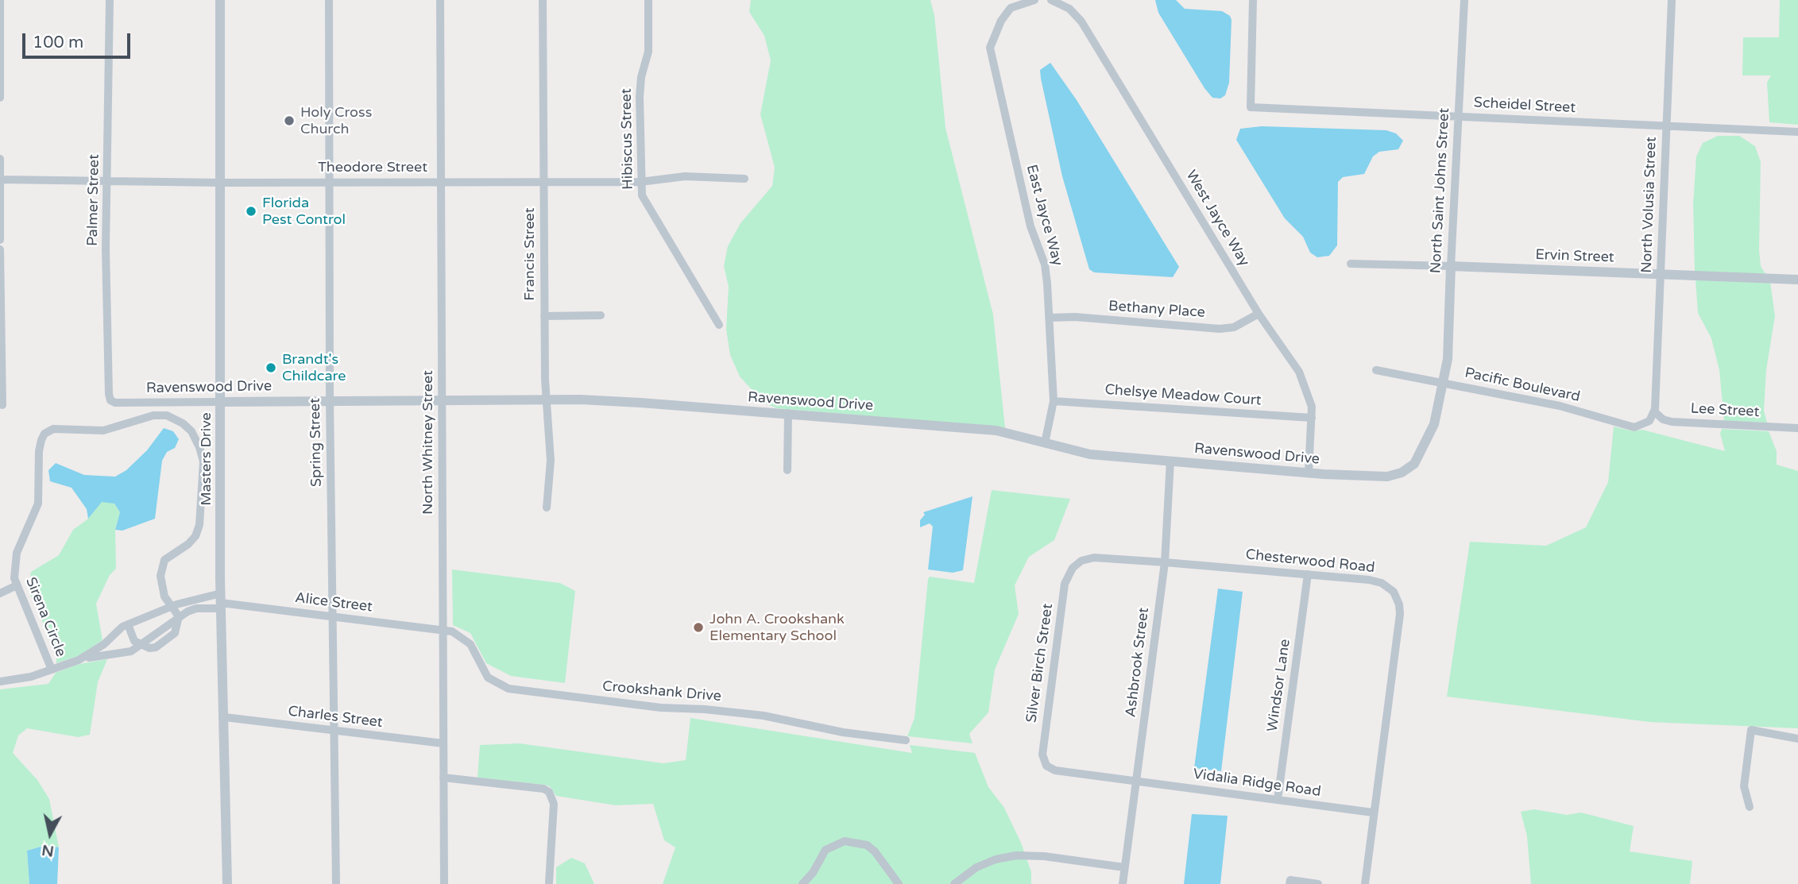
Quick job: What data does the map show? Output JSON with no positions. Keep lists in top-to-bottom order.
{
  "streets": {
    "street": [
      "Scheidel Street",
      "Hibiscus Street",
      "Theodore Street",
      "North Saint Johns Street",
      "Palmer Street",
      "North Volusia Street",
      "East Jayce Way",
      "West Jayce Way",
      "Francis Street",
      "Ervin Street",
      "Bethany Place",
      "Pacific Boulevard",
      "Ravenswood Drive",
      "Chelsye Meadow Court",
      "Lee Street",
      "Spring Street",
      "North Whitney Street",
      "Masters Drive",
      "Chesterwood Road",
      "Alice Street",
      "Sirena Circle",
      "Ashbrook Street",
      "Silver Birch Street",
      "Windsor Lane",
      "Crookshank Drive",
      "Charles Street",
      "Vidalia Ridge Road"
    ]
  },
  "crossings": [
    ["Scheidel Street", "North Saint Johns Street"],
    ["Scheidel Street", "North Volusia Street"],
    ["Hibiscus Street", "Theodore Street"],
    ["Theodore Street", "Palmer Street"],
    ["Theodore Street", "Francis Street"],
    ["Theodore Street", "Spring Street"],
    ["Theodore Street", "North Whitney Street"],
    ["Theodore Street", "Masters Drive"],
    ["North Saint Johns Street", "Ervin Street"],
    ["North Saint Johns Street", "Pacific Boulevard"],
    ["North Saint Johns Street", "Ravenswood Drive"],
    ["Palmer Street", "Ravenswood Drive"],
    ["North Volusia Street", "Ervin Street"],
    ["North Volusia Street", "Pacific Boulevard"],
    ["North Volusia Street", "Lee Street"],
    ["East Jayce Way", "Bethany Place"],
    ["East Jayce Way", "Ravenswood Drive"],
    ["East Jayce Way", "Chelsye Meadow Court"],
    ["West Jayce Way", "Bethany Place"],
    ["West Jayce Way", "Ravenswood Drive"],
    ["West Jayce Way", "Chelsye Meadow Court"],
    ["Francis Street", "Ravenswood Drive"],
    ["Pacific Boulevard", "Ravenswood Drive"],
    ["Pacific Boulevard", "Lee Street"],
    ["Ravenswood Drive", "Spring Street"],
    ["Ravenswood Drive", "North Whitney Street"],
    ["Ravenswood Drive", "Masters Drive"],
    ["Ravenswood Drive", "Ashbrook Street"],
    ["Spring Street", "Alice Street"],
    ["Spring Street", "Charles Street"],
    ["North Whitney Street", "Alice Street"],
    ["North Whitney Street", "Crookshank Drive"],
    ["North Whitney Street", "Charles Street"],
    ["Masters Drive", "Alice Street"],
    ["Masters Drive", "Charles Street"],
    ["Chesterwood Road", "Ashbrook Street"],
    ["Chesterwood Road", "Silver Birch Street"],
    ["Chesterwood Road", "Windsor Lane"],
    ["Chesterwood Road", "Vidalia Ridge Road"],
    ["Alice Street", "Crookshank Drive"],
    ["Ashbrook Street", "Silver Birch Street"],
    ["Ashbrook Street", "Vidalia Ridge Road"],
    ["Silver Birch Street", "Vidalia Ridge Road"],
    ["Windsor Lane", "Vidalia Ridge Road"]
  ],
  "places": [
    "Holy Cross Church",
    "Florida Pest Control",
    "Brandt's Childcare",
    "John A. Crookshank Elementary School"
  ],
  "scale_bar": "100 m",
  "north": "bottom"
}
